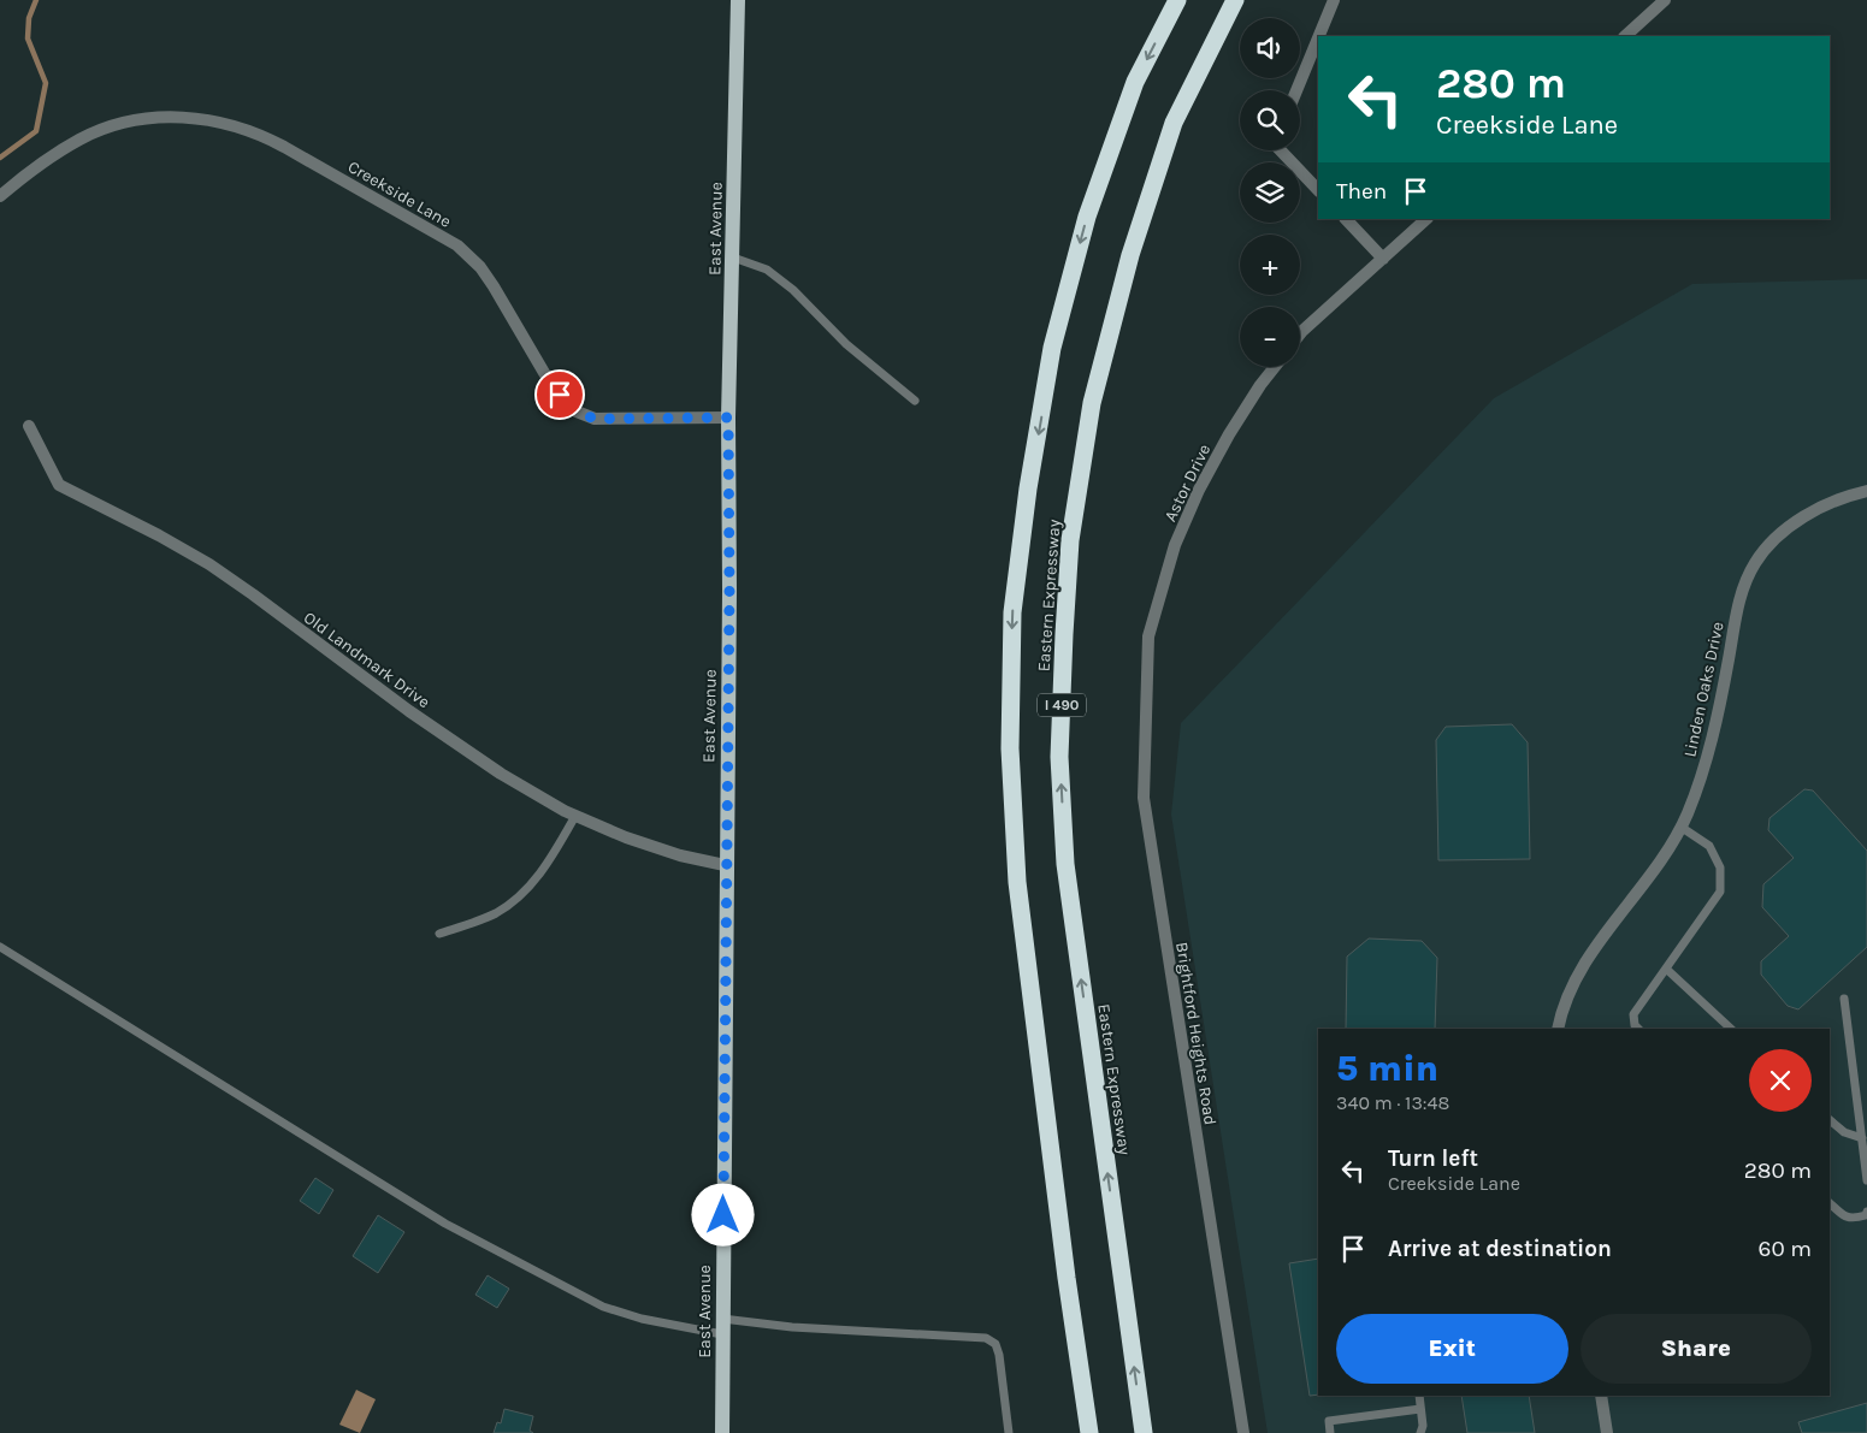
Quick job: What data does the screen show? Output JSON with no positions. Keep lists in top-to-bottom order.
{
  "streets": {
    "highway": ["Eastern Expressway", "I 490"],
    "main road": ["East Avenue"],
    "street": [
      "Creekside Lane",
      "Astor Drive",
      "Old Landmark Drive",
      "Linden Oaks Drive",
      "Brightford Heights Road"
    ]
  },
  "crossings": [
    ["Creekside Lane", "East Avenue"],
    ["East Avenue", "Old Landmark Drive"],
    ["Astor Drive", "Brightford Heights Road"]
  ],
  "page": {
    "map_buttons": ["+", "−"],
    "turn": ["280 m", "Creekside Lane"],
    "then": "Then",
    "heading": ["5 min", "340 m · 13:48"],
    "list": [
      {
        "name": "Turn left",
        "note": "Creekside Lane",
        "value": "280 m"
      },
      {
        "name": "Arrive at destination",
        "value": "60 m"
      }
    ],
    "buttons": ["Exit", "Share"]
  }
}
